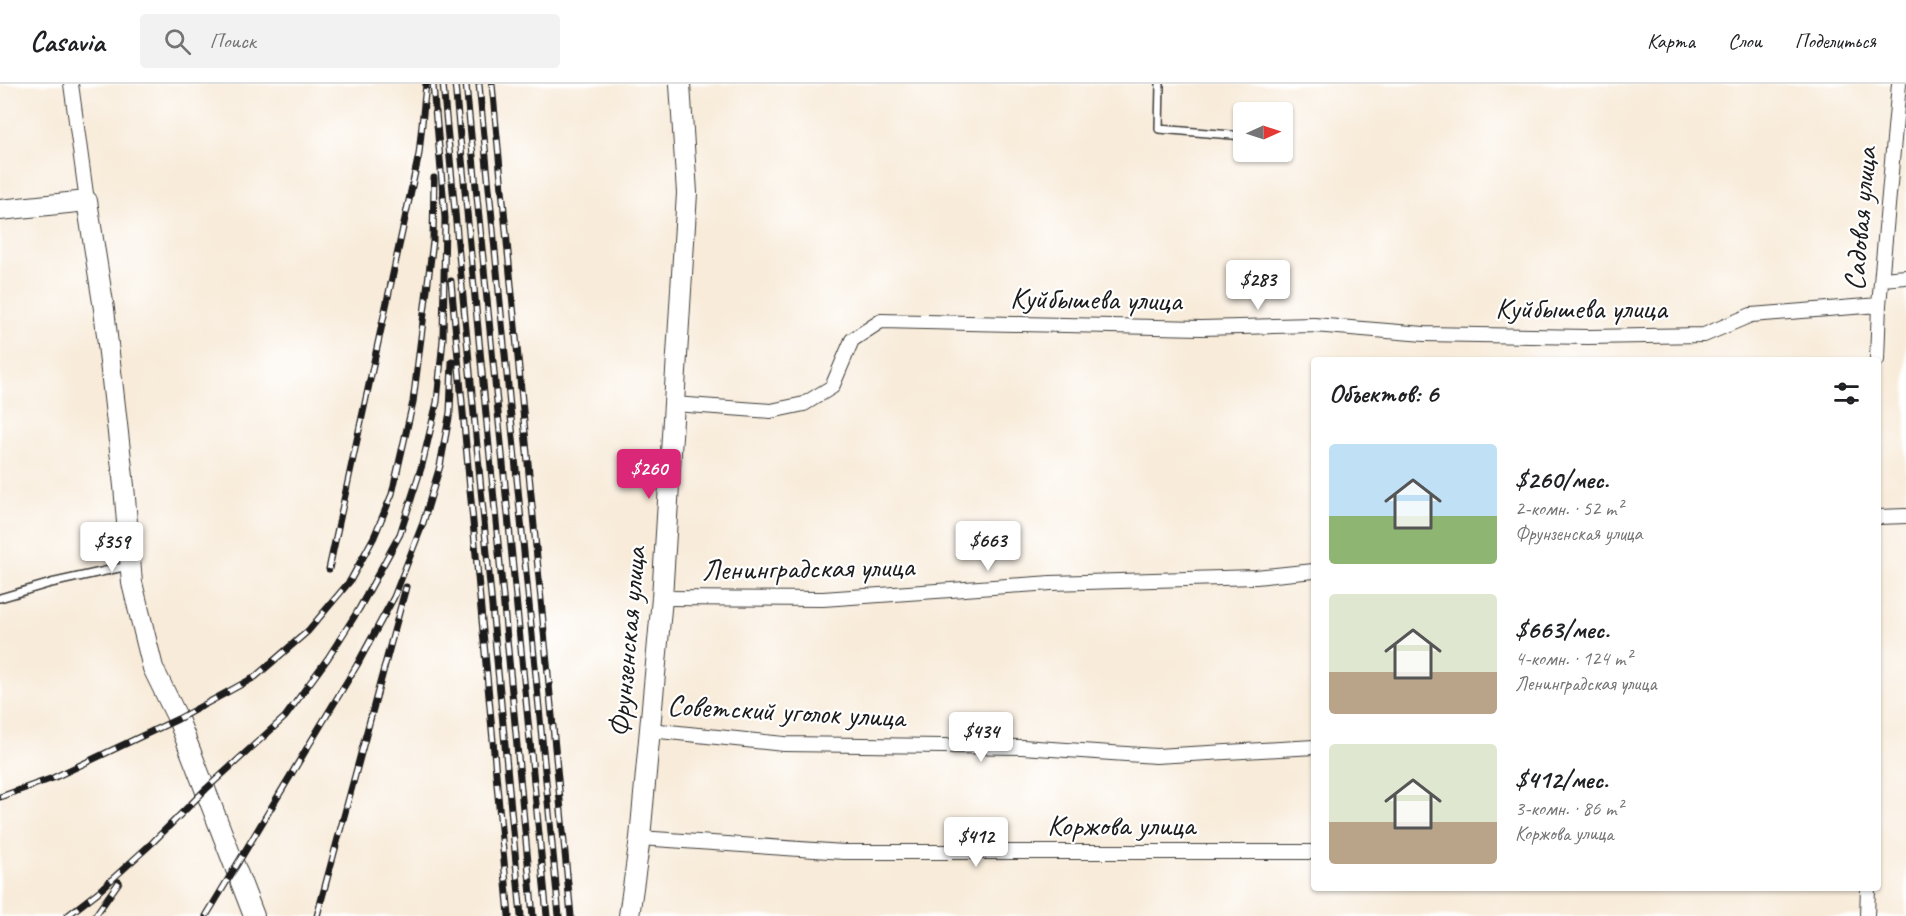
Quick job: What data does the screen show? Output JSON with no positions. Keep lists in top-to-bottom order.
{
  "streets": {
    "street": [
      "Садовая улица",
      "Куйбышева улица",
      "Ленинградская улица",
      "Фрунзенская улица",
      "Советский уголок улица",
      "Коржова улица"
    ]
  },
  "crossings": [
    ["Садовая улица", "Куйбышева улица"],
    ["Куйбышева улица", "Фрунзенская улица"],
    ["Ленинградская улица", "Фрунзенская улица"],
    ["Фрунзенская улица", "Советский уголок улица"],
    ["Фрунзенская улица", "Коржова улица"]
  ],
  "north": "right",
  "page": {
    "header": "Casavia",
    "search": "Поиск",
    "nav": ["Карта", "Слои", "Поделиться"],
    "price": [
      "$283",
      "$260",
      "$663",
      "$359",
      "$434",
      "$412"
    ],
    "heading": "Объектов: 6",
    "list": [
      {
        "name": "$260/мес.",
        "note": "2-комн. · 52 m² · Фрунзенская улица"
      },
      {
        "name": "$663/мес.",
        "note": "4-комн. · 124 m² · Ленинградская улица"
      },
      {
        "name": "$412/мес.",
        "note": "3-комн. · 86 m² · Коржова улица"
      }
    ]
  }
}
